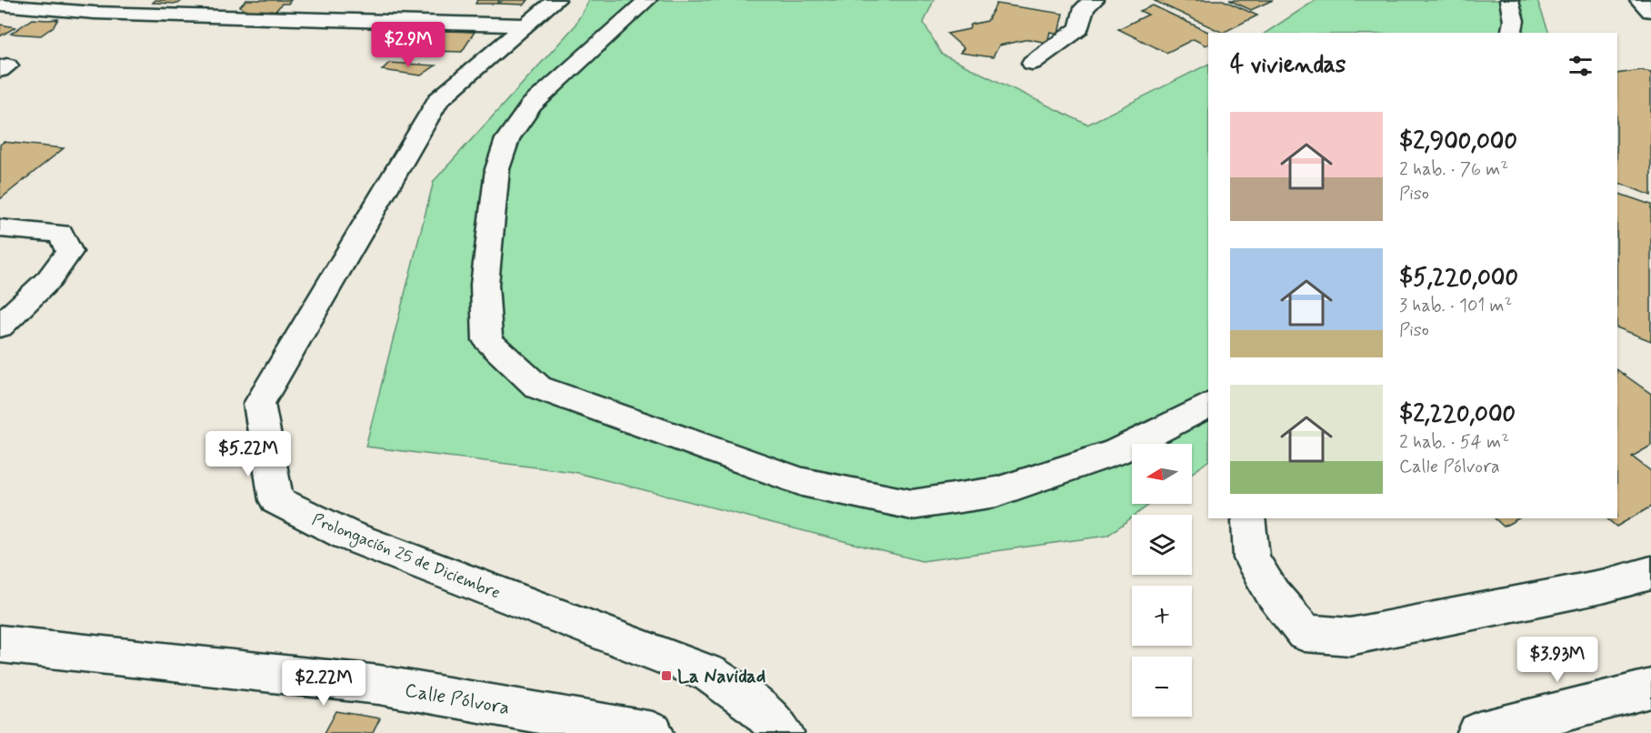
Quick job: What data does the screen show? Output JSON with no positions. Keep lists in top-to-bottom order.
{
  "streets": {
    "street": ["Prolongación 25 de Diciembre", "Calle Pólvora"]
  },
  "places": {
    "transit": ["La Navidad"]
  },
  "north": "left",
  "page": {
    "price": [
      "$2.9M",
      "$5.22M",
      "$3.93M",
      "$2.22M"
    ],
    "heading": "4 viviendas",
    "list": [
      {
        "name": "$2,900,000",
        "note": "2 hab. · 76 m² · Piso"
      },
      {
        "name": "$5,220,000",
        "note": "3 hab. · 101 m² · Piso"
      },
      {
        "name": "$2,220,000",
        "note": "2 hab. · 54 m² · Calle Pólvora"
      }
    ],
    "map_buttons": ["+", "−"]
  }
}
